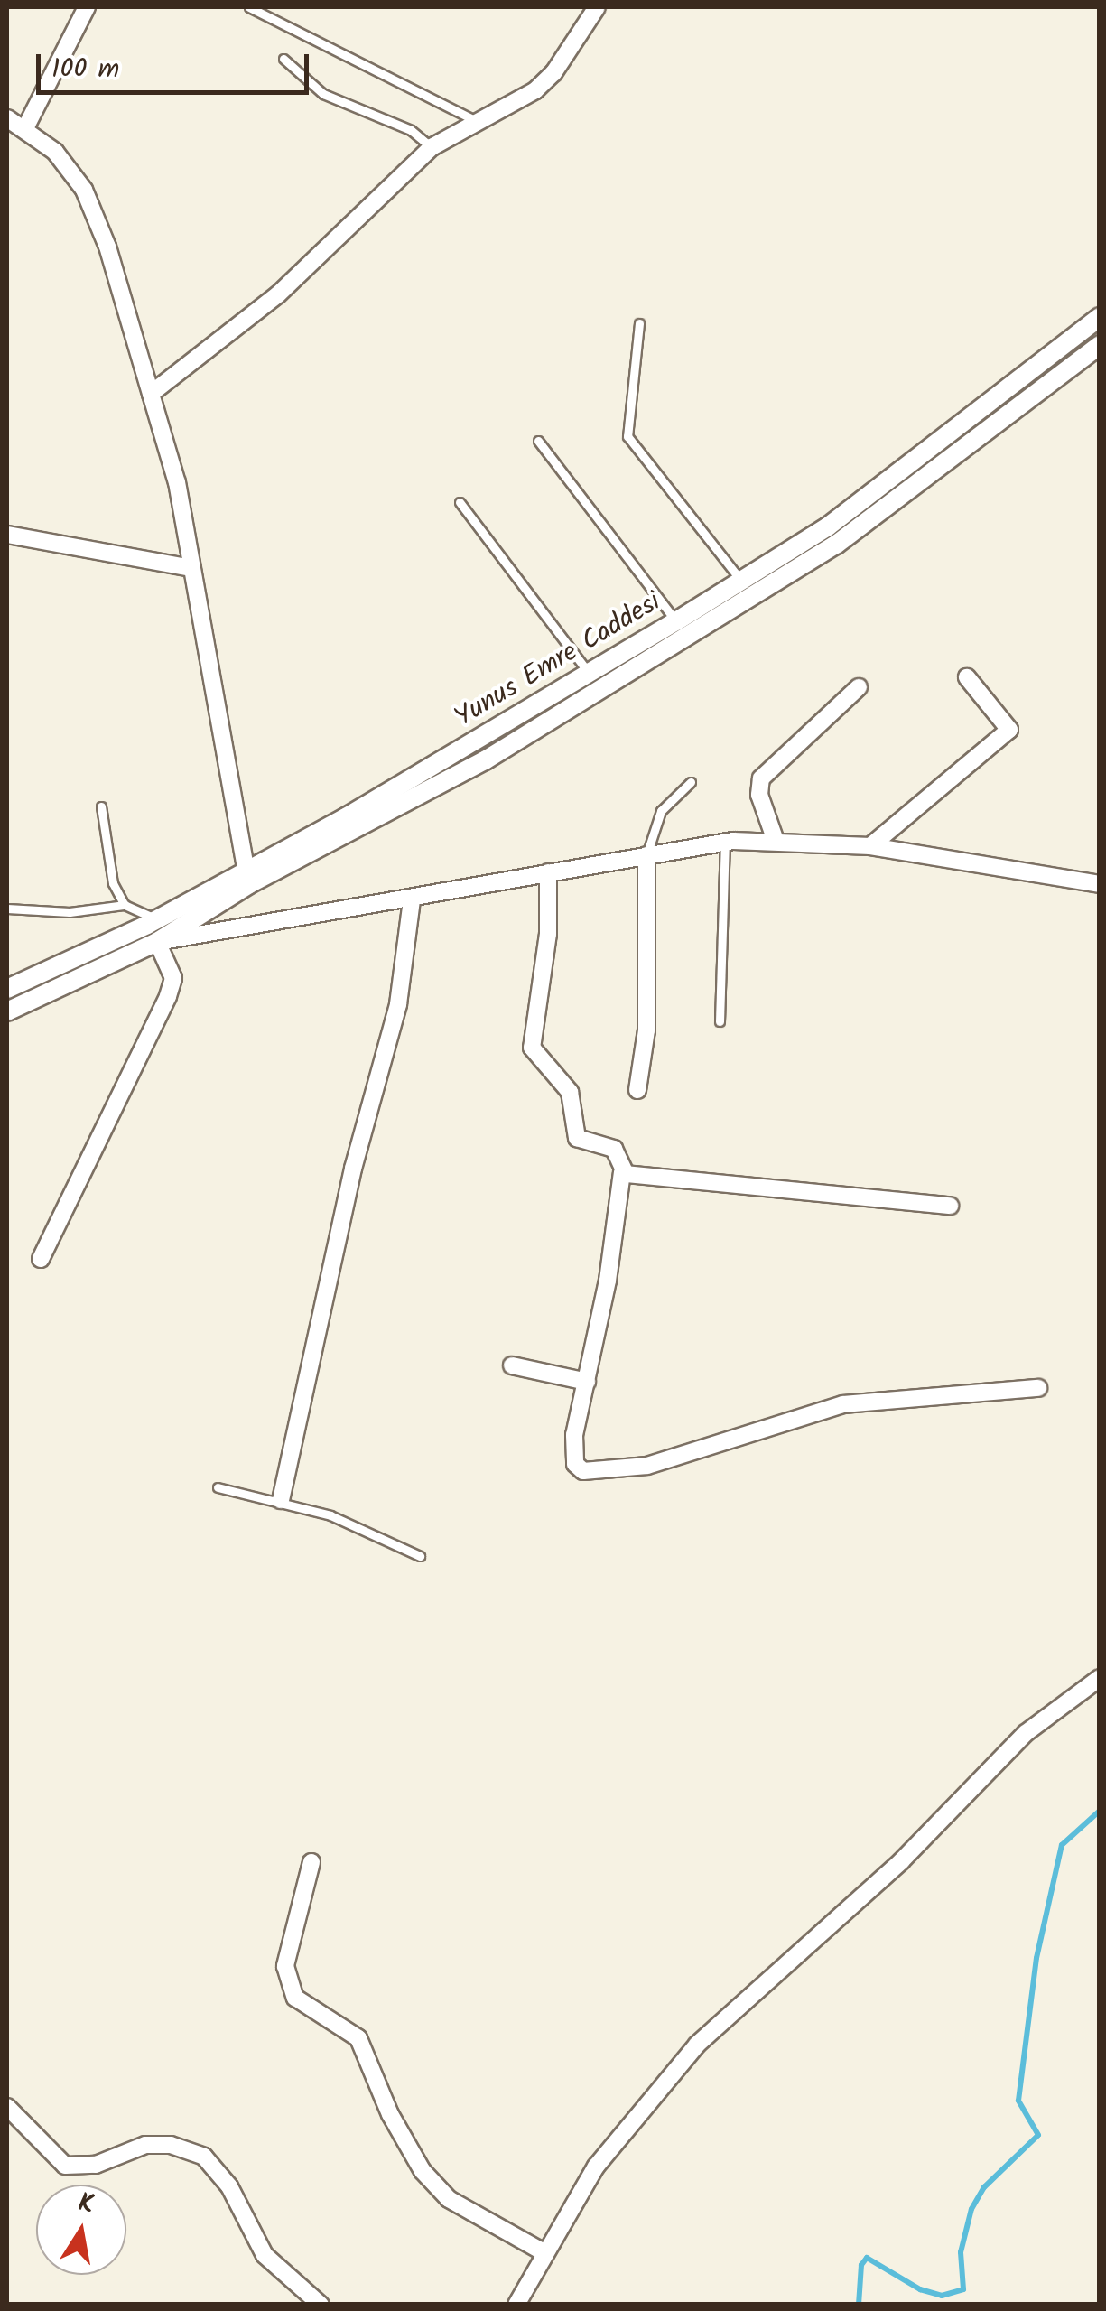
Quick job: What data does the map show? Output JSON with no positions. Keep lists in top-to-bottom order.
{
  "streets": {
    "street": ["Yunus Emre Caddesi"]
  },
  "scale_bar": "100 m",
  "north": "top"
}
